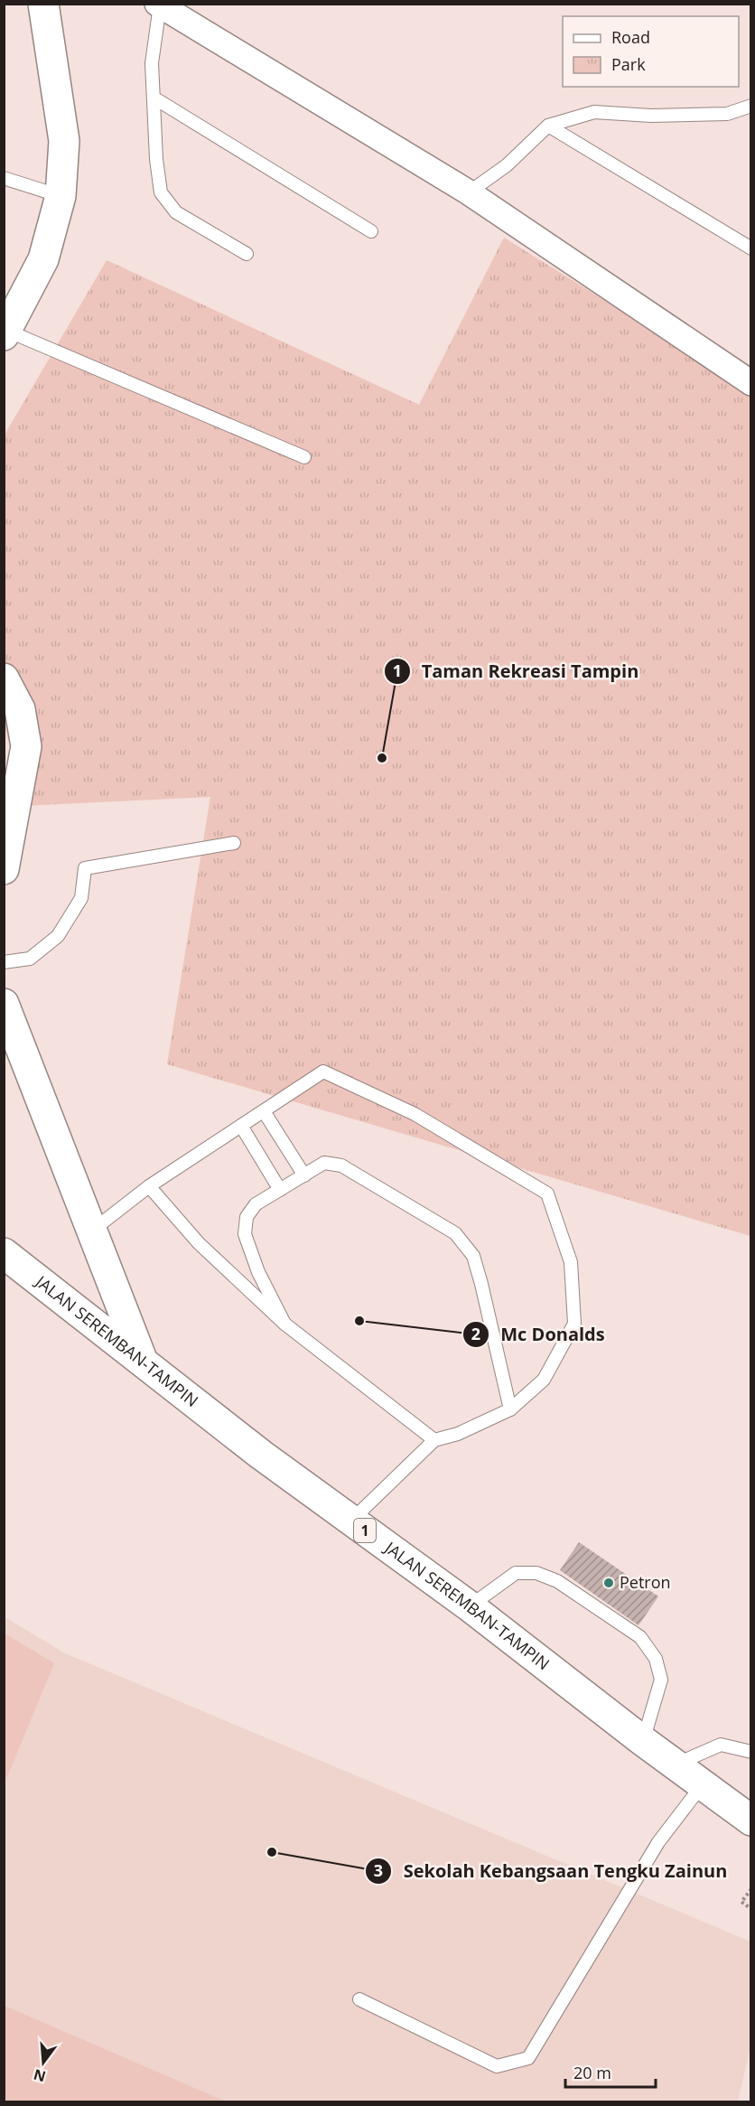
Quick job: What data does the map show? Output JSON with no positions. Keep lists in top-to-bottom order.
{
  "streets": {
    "main road": ["JALAN SEREMBAN-TAMPIN", "1"]
  },
  "places": [
    "Taman Rekreasi Tampin",
    "Mc Donalds",
    "Petron",
    "Sekolah Kebangsaan Tengku Zainun"
  ],
  "legend": ["Road", "Park"],
  "scale_bar": "20 m",
  "north": "bottom"
}
